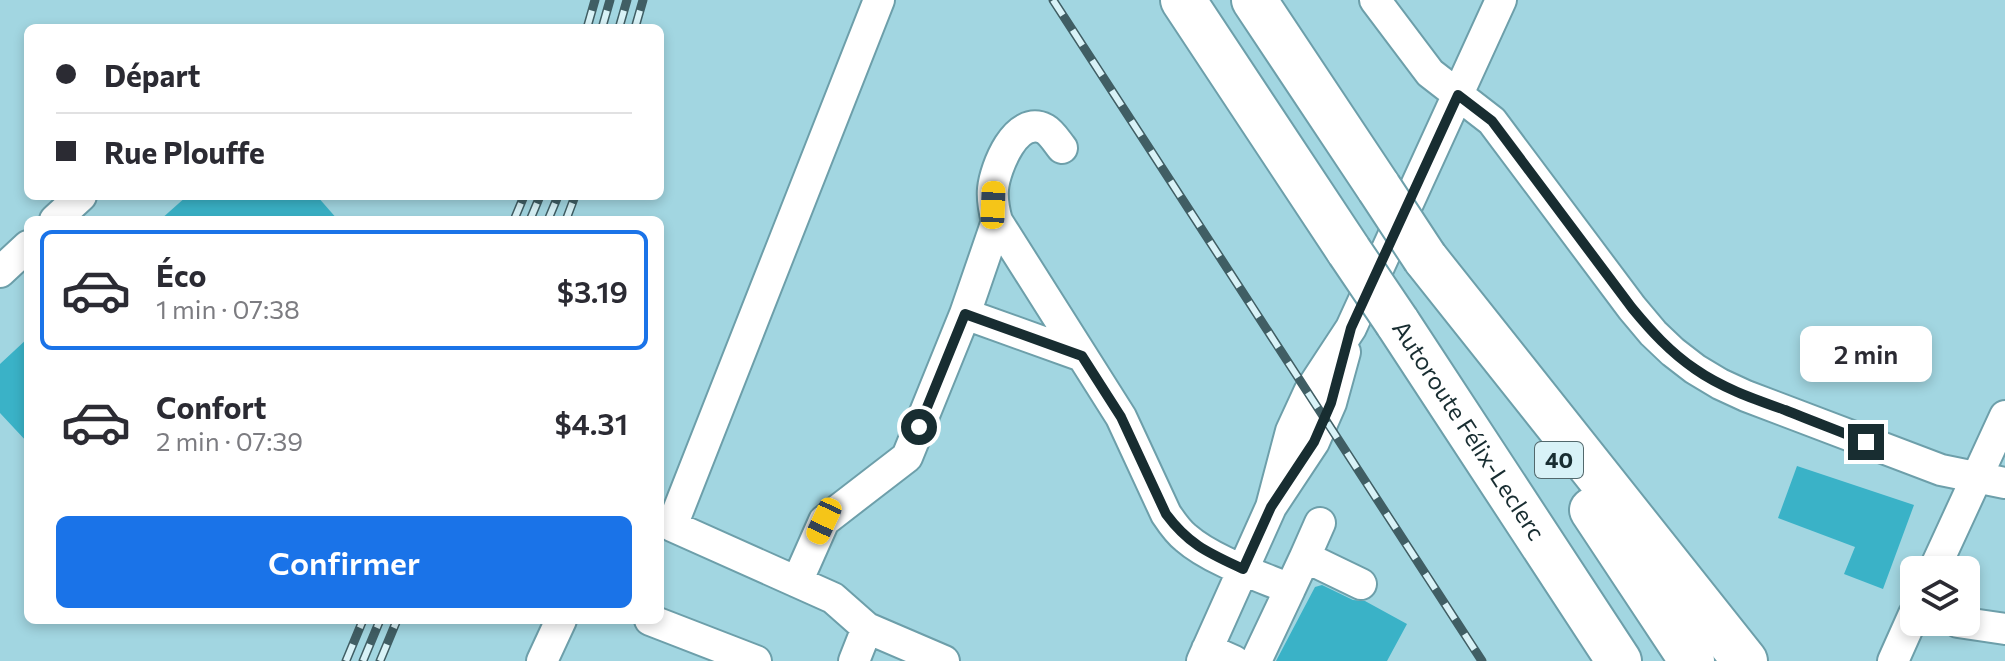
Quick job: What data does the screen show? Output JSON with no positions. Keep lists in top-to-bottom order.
{
  "streets": {
    "highway": ["Autoroute Félix-Leclerc", "40"]
  },
  "page": {
    "banner": ["Départ", "Rue Plouffe"],
    "list": [
      {
        "name": "Éco",
        "note": "1 min · 07:38",
        "value": "$3.19"
      },
      {
        "name": "Confort",
        "note": "2 min · 07:39",
        "value": "$4.31"
      }
    ],
    "bubble": "2 min",
    "buttons": "Confirmer"
  }
}
